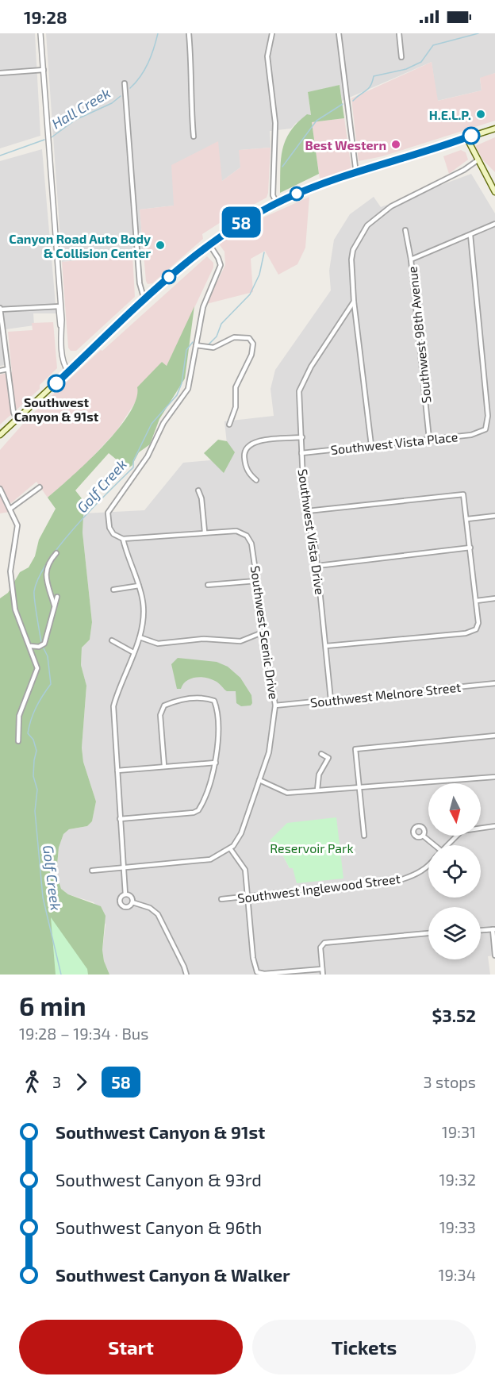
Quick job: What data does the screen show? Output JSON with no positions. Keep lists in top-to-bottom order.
{
  "streets": {
    "street": [
      "Southwest 98th Avenue",
      "Southwest Vista Place",
      "Southwest Vista Drive",
      "Southwest Scenic Drive",
      "Southwest Melnore Street",
      "Southwest Inglewood Street"
    ]
  },
  "crossings": [
    ["Southwest 98th Avenue", "Southwest Vista Place"],
    ["Southwest Vista Place", "Southwest Vista Drive"],
    ["Southwest Vista Drive", "Southwest Melnore Street"],
    ["Southwest Scenic Drive", "Southwest Melnore Street"]
  ],
  "water": ["Hall Creek", "Golf Creek"],
  "parks": ["Reservoir Park"],
  "places": [
    "H.E.L.P.",
    "Best Western",
    "Canyon Road Auto Body & Collision Center",
    "Southwest Canyon & 91st"
  ],
  "lines": ["bus line 58"],
  "north": "bottom",
  "page": {
    "status": "19:28",
    "on_map": "58",
    "heading": ["6 min", "19:28 – 19:34 · Bus", "$3.52"],
    "legs": ["3", "58", "3 stops"],
    "list": [
      {
        "name": "Southwest Canyon & 91st",
        "value": "19:31"
      },
      {
        "name": "Southwest Canyon & 93rd",
        "value": "19:32"
      },
      {
        "name": "Southwest Canyon & 96th",
        "value": "19:33"
      },
      {
        "name": "Southwest Canyon & Walker",
        "value": "19:34"
      }
    ],
    "buttons": ["Start", "Tickets"]
  }
}
